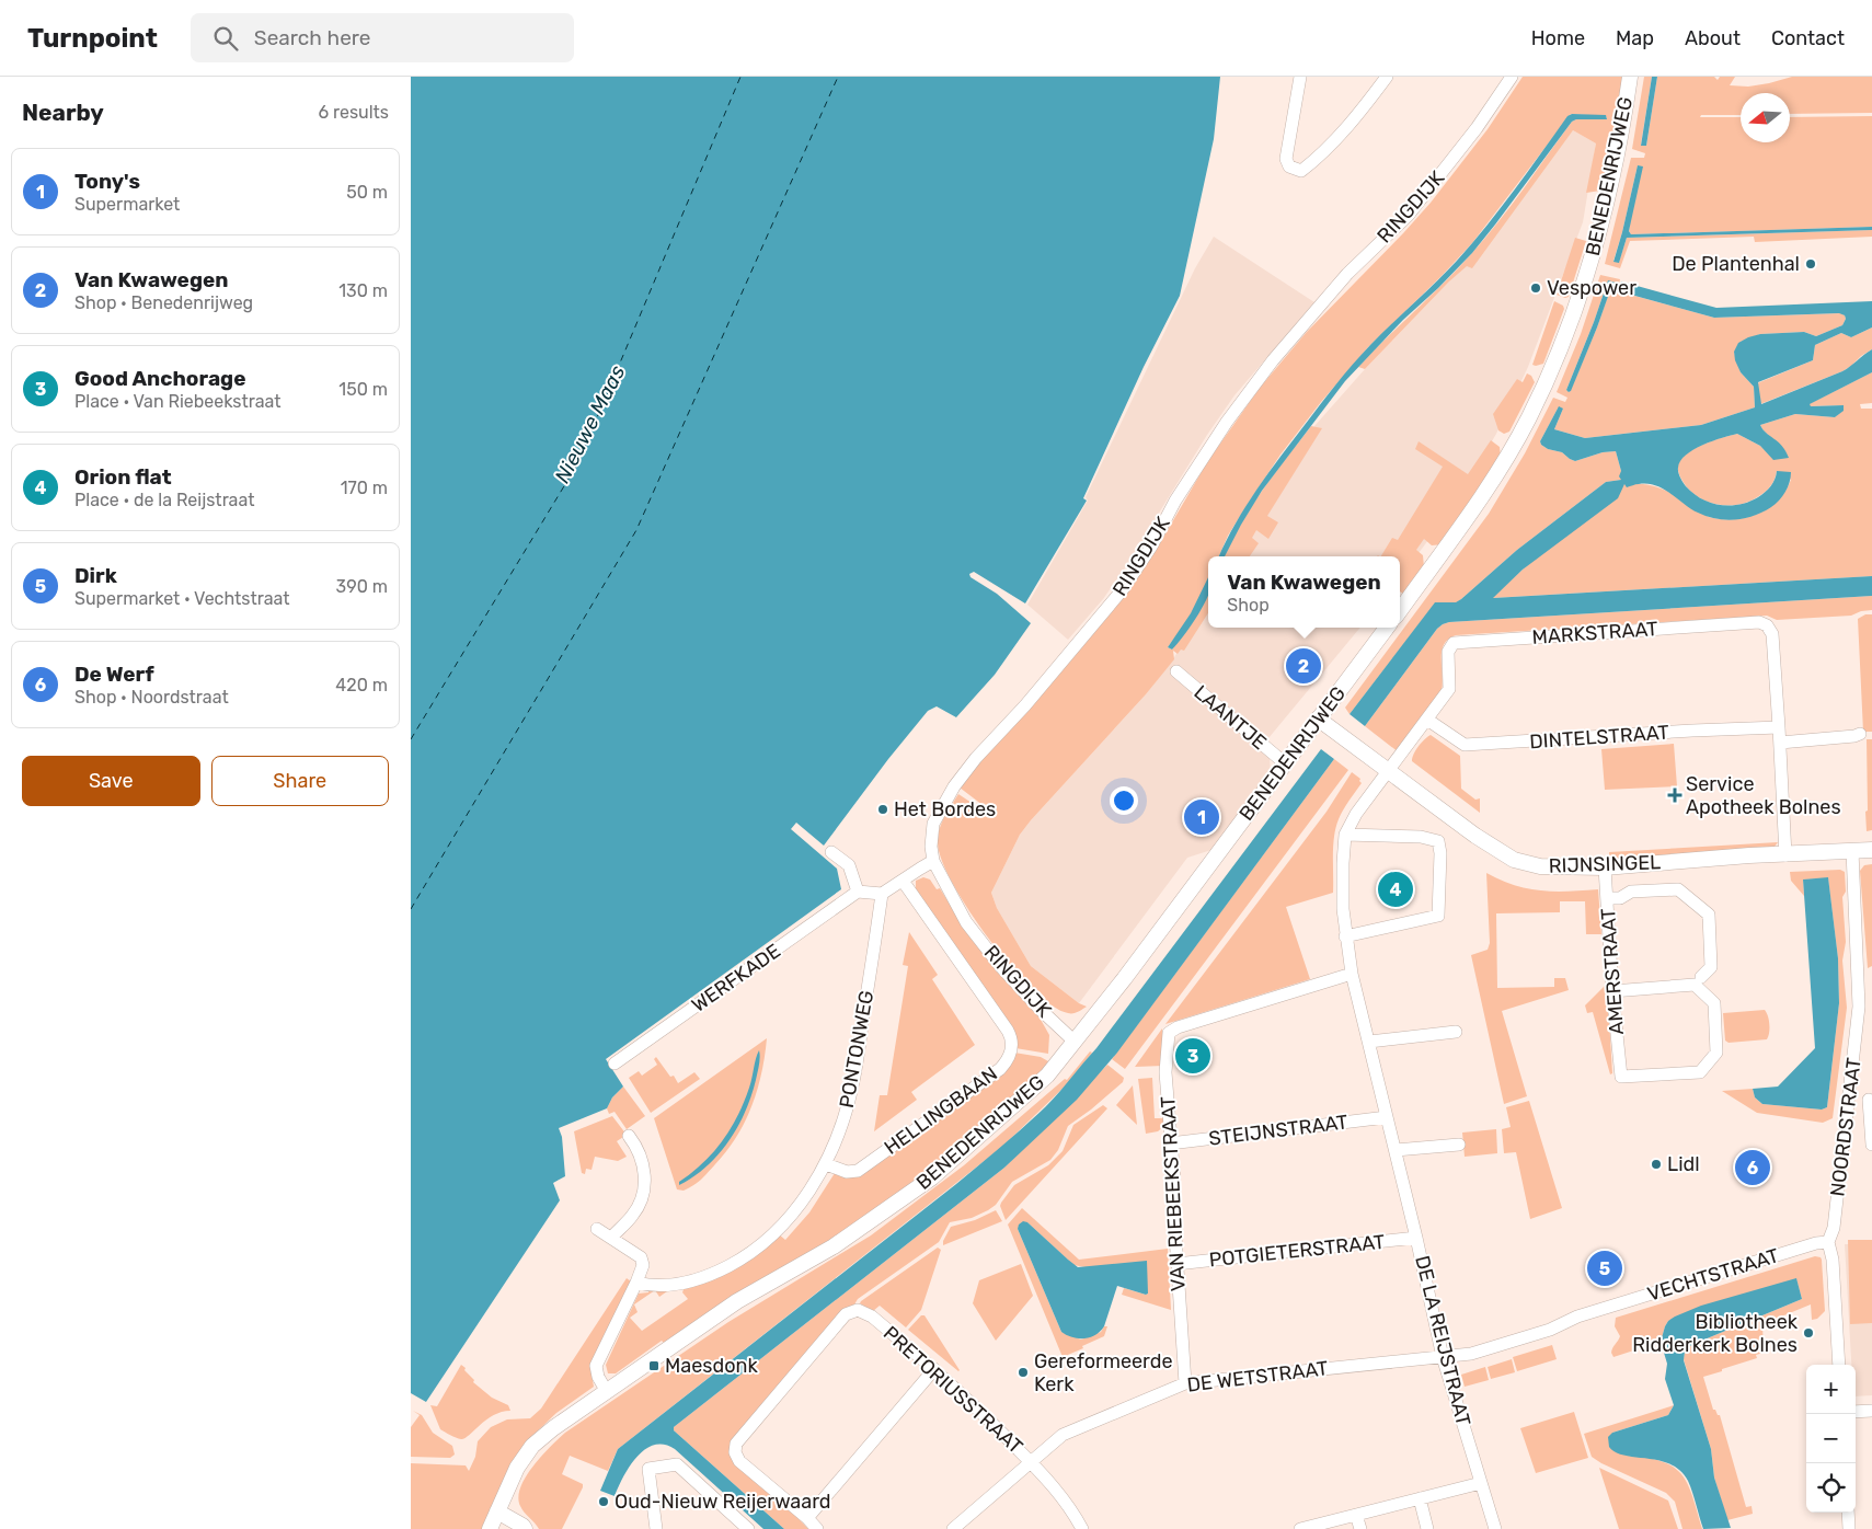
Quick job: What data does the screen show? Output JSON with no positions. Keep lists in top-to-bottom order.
{
  "streets": {
    "street": [
      "BENEDENRIJWEG",
      "RINGDIJK",
      "MARKSTRAAT",
      "LAANTJE",
      "DINTELSTRAAT",
      "RIJNSINGEL",
      "AMERSTRAAT",
      "WERFKADE",
      "PONTONWEG",
      "HELLINGBAAN",
      "NOORDSTRAAT",
      "STEIJNSTRAAT",
      "VAN RIEBEEKSTRAAT",
      "POTGIETERSTRAAT",
      "VECHTSTRAAT",
      "DE LA REIJSTRAAT",
      "DE WETSTRAAT",
      "PRETORIUSSTRAAT"
    ]
  },
  "crossings": [
    ["BENEDENRIJWEG", "RINGDIJK"],
    ["BENEDENRIJWEG", "LAANTJE"],
    ["BENEDENRIJWEG", "RIJNSINGEL"],
    ["MARKSTRAAT", "DINTELSTRAAT"],
    ["MARKSTRAAT", "RIJNSINGEL"],
    ["MARKSTRAAT", "DE LA REIJSTRAAT"],
    ["RIJNSINGEL", "AMERSTRAAT"],
    ["RIJNSINGEL", "NOORDSTRAAT"],
    ["RIJNSINGEL", "DE LA REIJSTRAAT"],
    ["PONTONWEG", "HELLINGBAAN"],
    ["NOORDSTRAAT", "VECHTSTRAAT"],
    ["STEIJNSTRAAT", "VAN RIEBEEKSTRAAT"],
    ["STEIJNSTRAAT", "DE LA REIJSTRAAT"],
    ["VAN RIEBEEKSTRAAT", "POTGIETERSTRAAT"],
    ["VAN RIEBEEKSTRAAT", "DE LA REIJSTRAAT"],
    ["VAN RIEBEEKSTRAAT", "DE WETSTRAAT"],
    ["POTGIETERSTRAAT", "DE LA REIJSTRAAT"],
    ["VECHTSTRAAT", "DE LA REIJSTRAAT"],
    ["VECHTSTRAAT", "DE WETSTRAAT"],
    ["DE LA REIJSTRAAT", "DE WETSTRAAT"],
    ["DE WETSTRAAT", "PRETORIUSSTRAAT"]
  ],
  "water": ["Nieuwe Maas"],
  "places": {
    "other": [
      "De Plantenhal",
      "Vespower",
      "Het Bordes",
      "Lidl",
      "Bibliotheek Ridderkerk Bolnes",
      "Gereformeerde Kerk",
      "Oud-Nieuw Reijerwaard"
    ],
    "health": ["Service Apotheek Bolnes"],
    "transit": ["Maesdonk"]
  },
  "north": "left",
  "page": {
    "header": "Turnpoint",
    "search": "Search here",
    "nav": [
      "Home",
      "Map",
      "About",
      "Contact"
    ],
    "heading": ["Nearby", "6 results"],
    "list": [
      {
        "mark": "1",
        "name": "Tony's",
        "note": "Supermarket",
        "value": "50 m"
      },
      {
        "mark": "2",
        "name": "Van Kwawegen",
        "note": "Shop · Benedenrijweg",
        "value": "130 m"
      },
      {
        "mark": "3",
        "name": "Good Anchorage",
        "note": "Place · Van Riebeekstraat",
        "value": "150 m"
      },
      {
        "mark": "4",
        "name": "Orion flat",
        "note": "Place · de la Reijstraat",
        "value": "170 m"
      },
      {
        "mark": "5",
        "name": "Dirk",
        "note": "Supermarket · Vechtstraat",
        "value": "390 m"
      },
      {
        "mark": "6",
        "name": "De Werf",
        "note": "Shop · Noordstraat",
        "value": "420 m"
      }
    ],
    "popup": ["Van Kwawegen", "Shop"],
    "pins": [
      "2",
      "1",
      "4",
      "3",
      "6",
      "5"
    ],
    "buttons": ["Save", "Share"],
    "map_buttons": ["+", "−"]
  }
}
